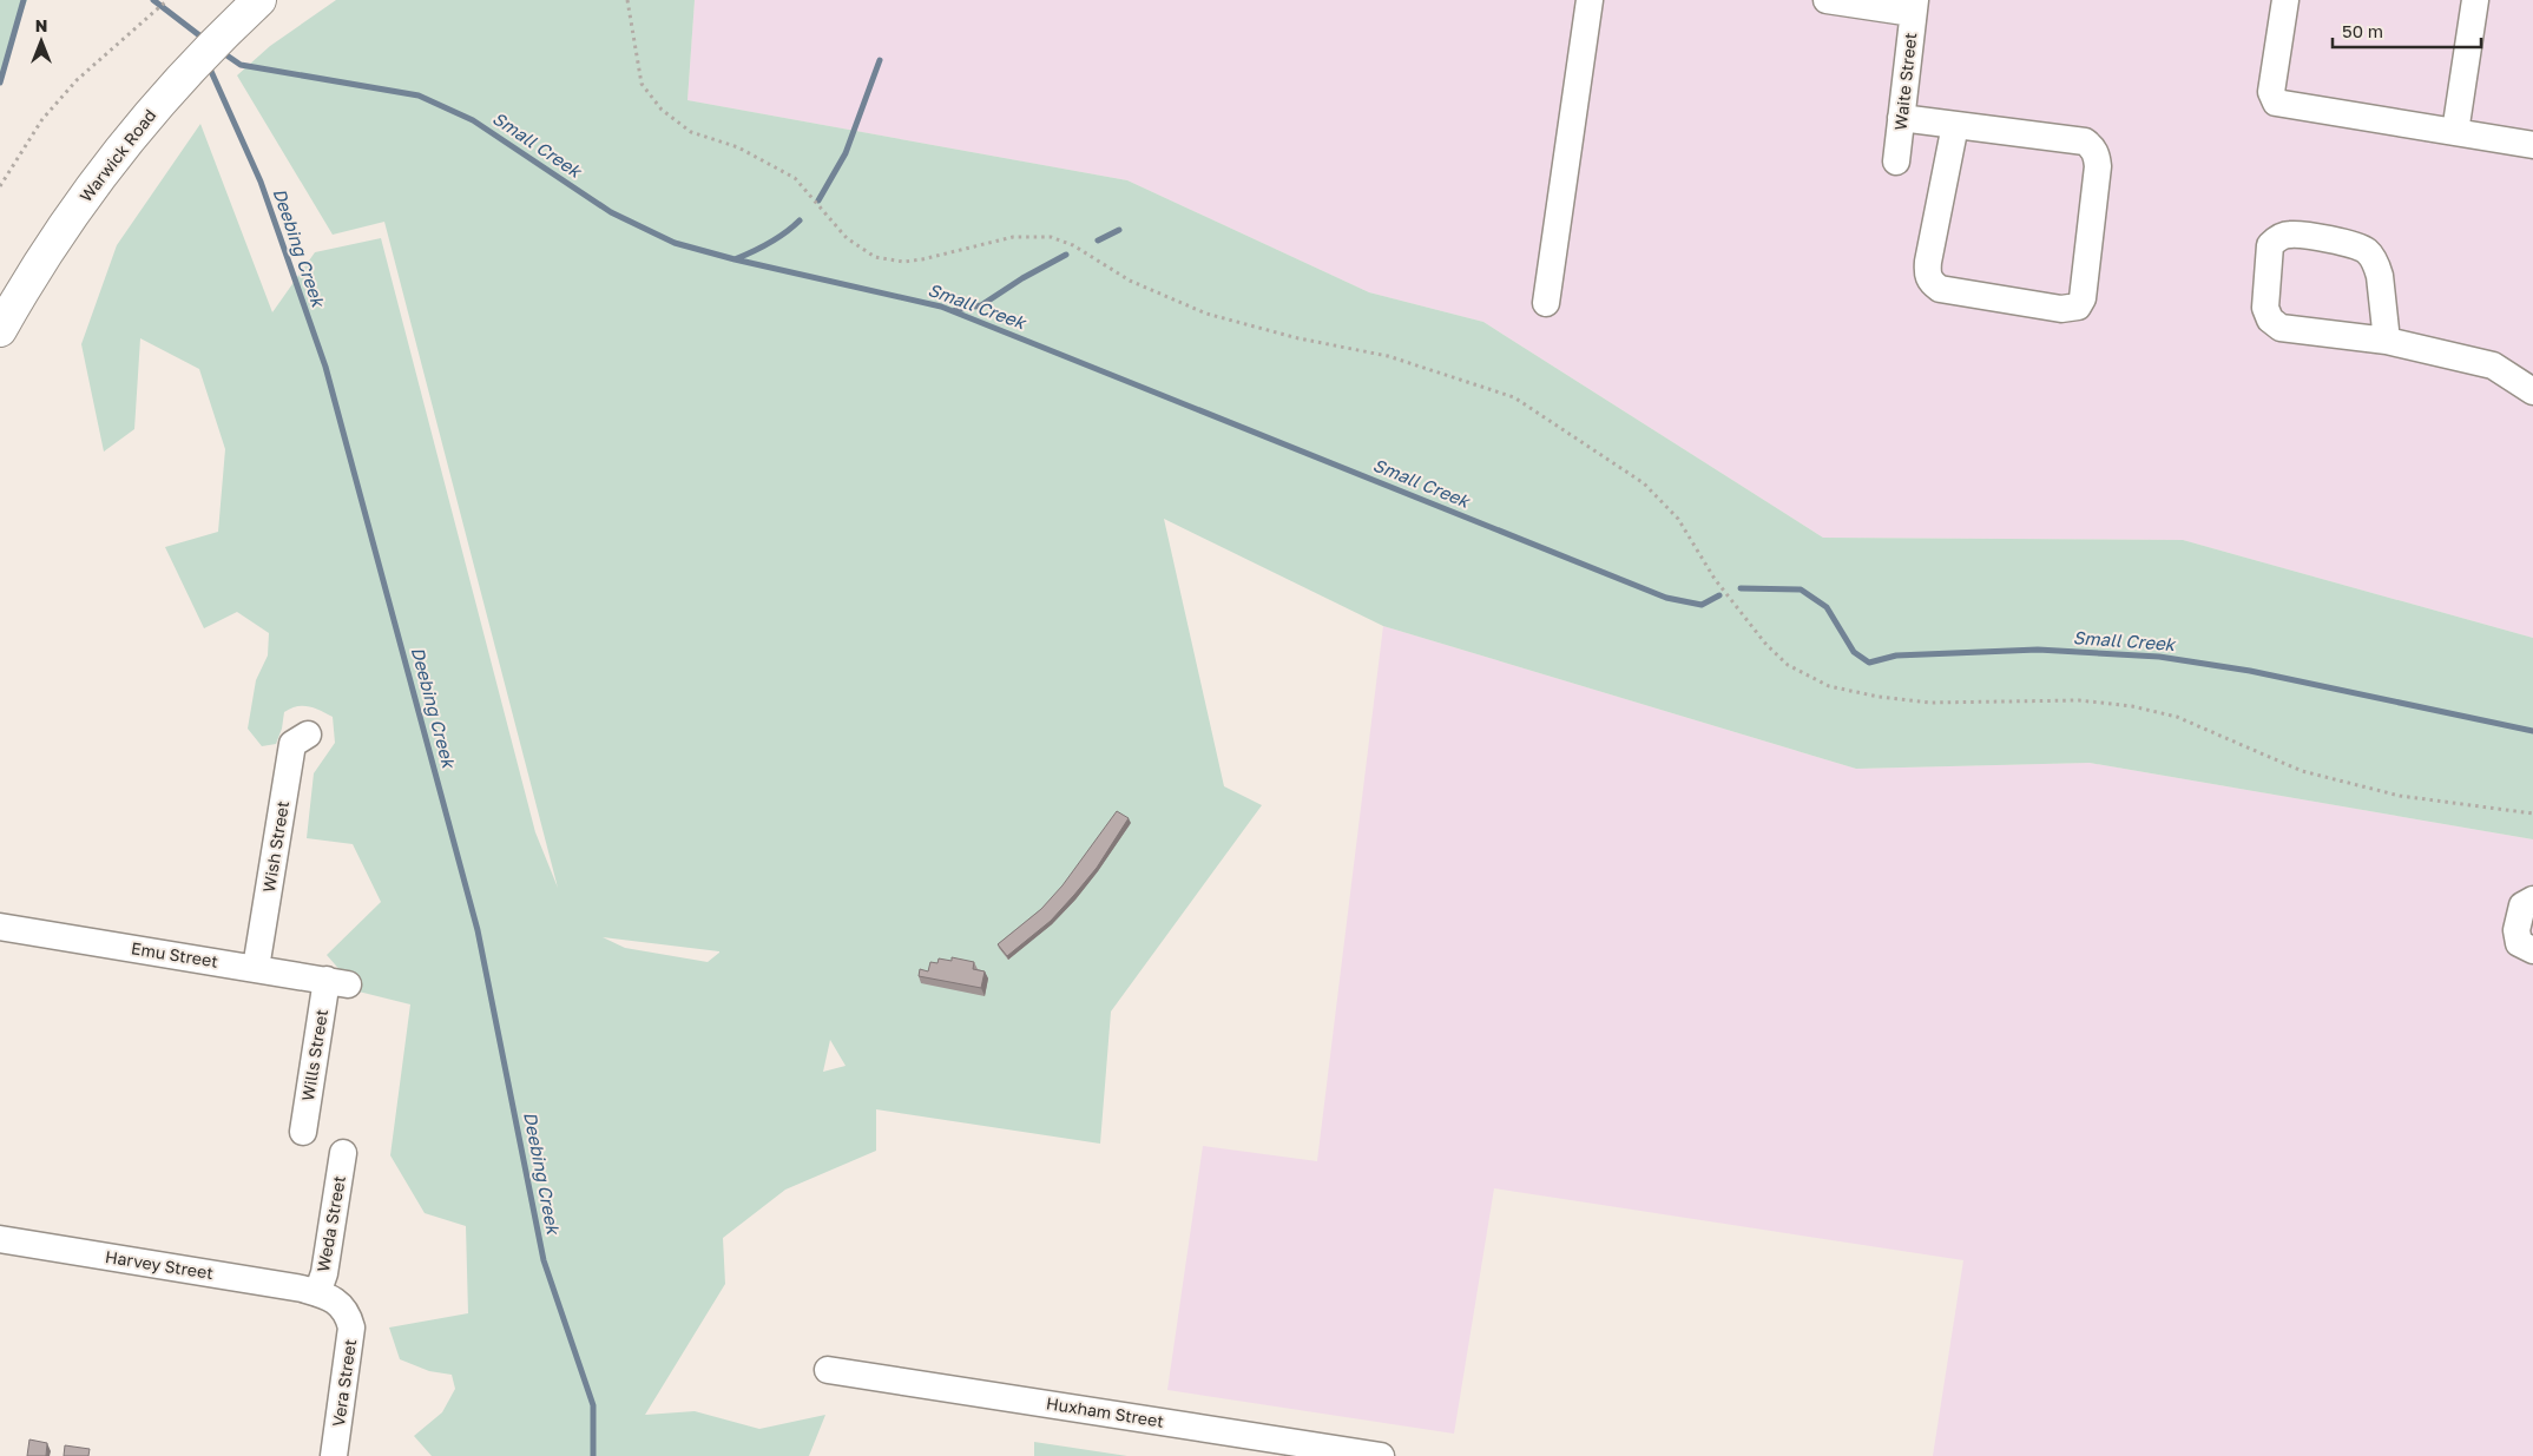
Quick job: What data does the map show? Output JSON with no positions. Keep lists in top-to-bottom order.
{
  "streets": {
    "main road": ["Warwick Road"],
    "street": [
      "Waite Street",
      "Wish Street",
      "Emu Street",
      "Wills Street",
      "Weda Street",
      "Harvey Street",
      "Vera Street",
      "Huxham Street"
    ]
  },
  "crossings": [
    ["Wish Street", "Emu Street"],
    ["Emu Street", "Wills Street"],
    ["Weda Street", "Harvey Street"],
    ["Weda Street", "Vera Street"],
    ["Harvey Street", "Vera Street"]
  ],
  "water": ["Small Creek", "Deebing Creek"],
  "scale_bar": "50 m",
  "north": "top"
}
